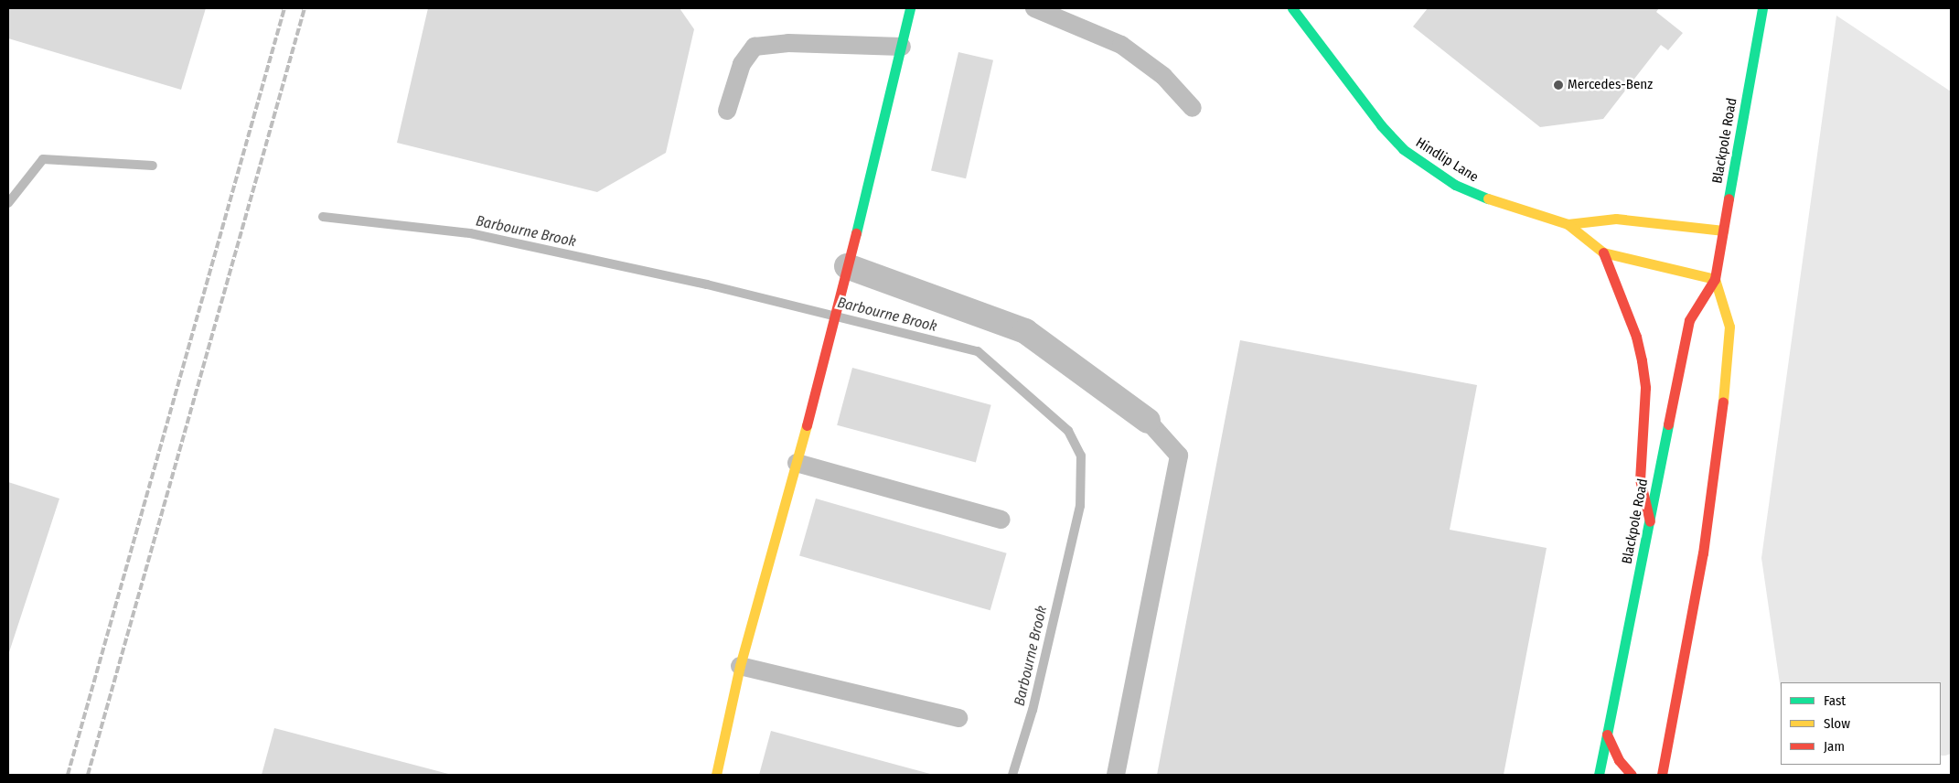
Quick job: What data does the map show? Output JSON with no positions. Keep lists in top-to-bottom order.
{
  "streets": {
    "main road": ["Blackpole Road", "Hindlip Lane"]
  },
  "crossings": [
    ["Blackpole Road", "Hindlip Lane"]
  ],
  "water": ["Barbourne Brook"],
  "places": ["Mercedes-Benz"],
  "legend": ["Fast", "Slow", "Jam"]
}
